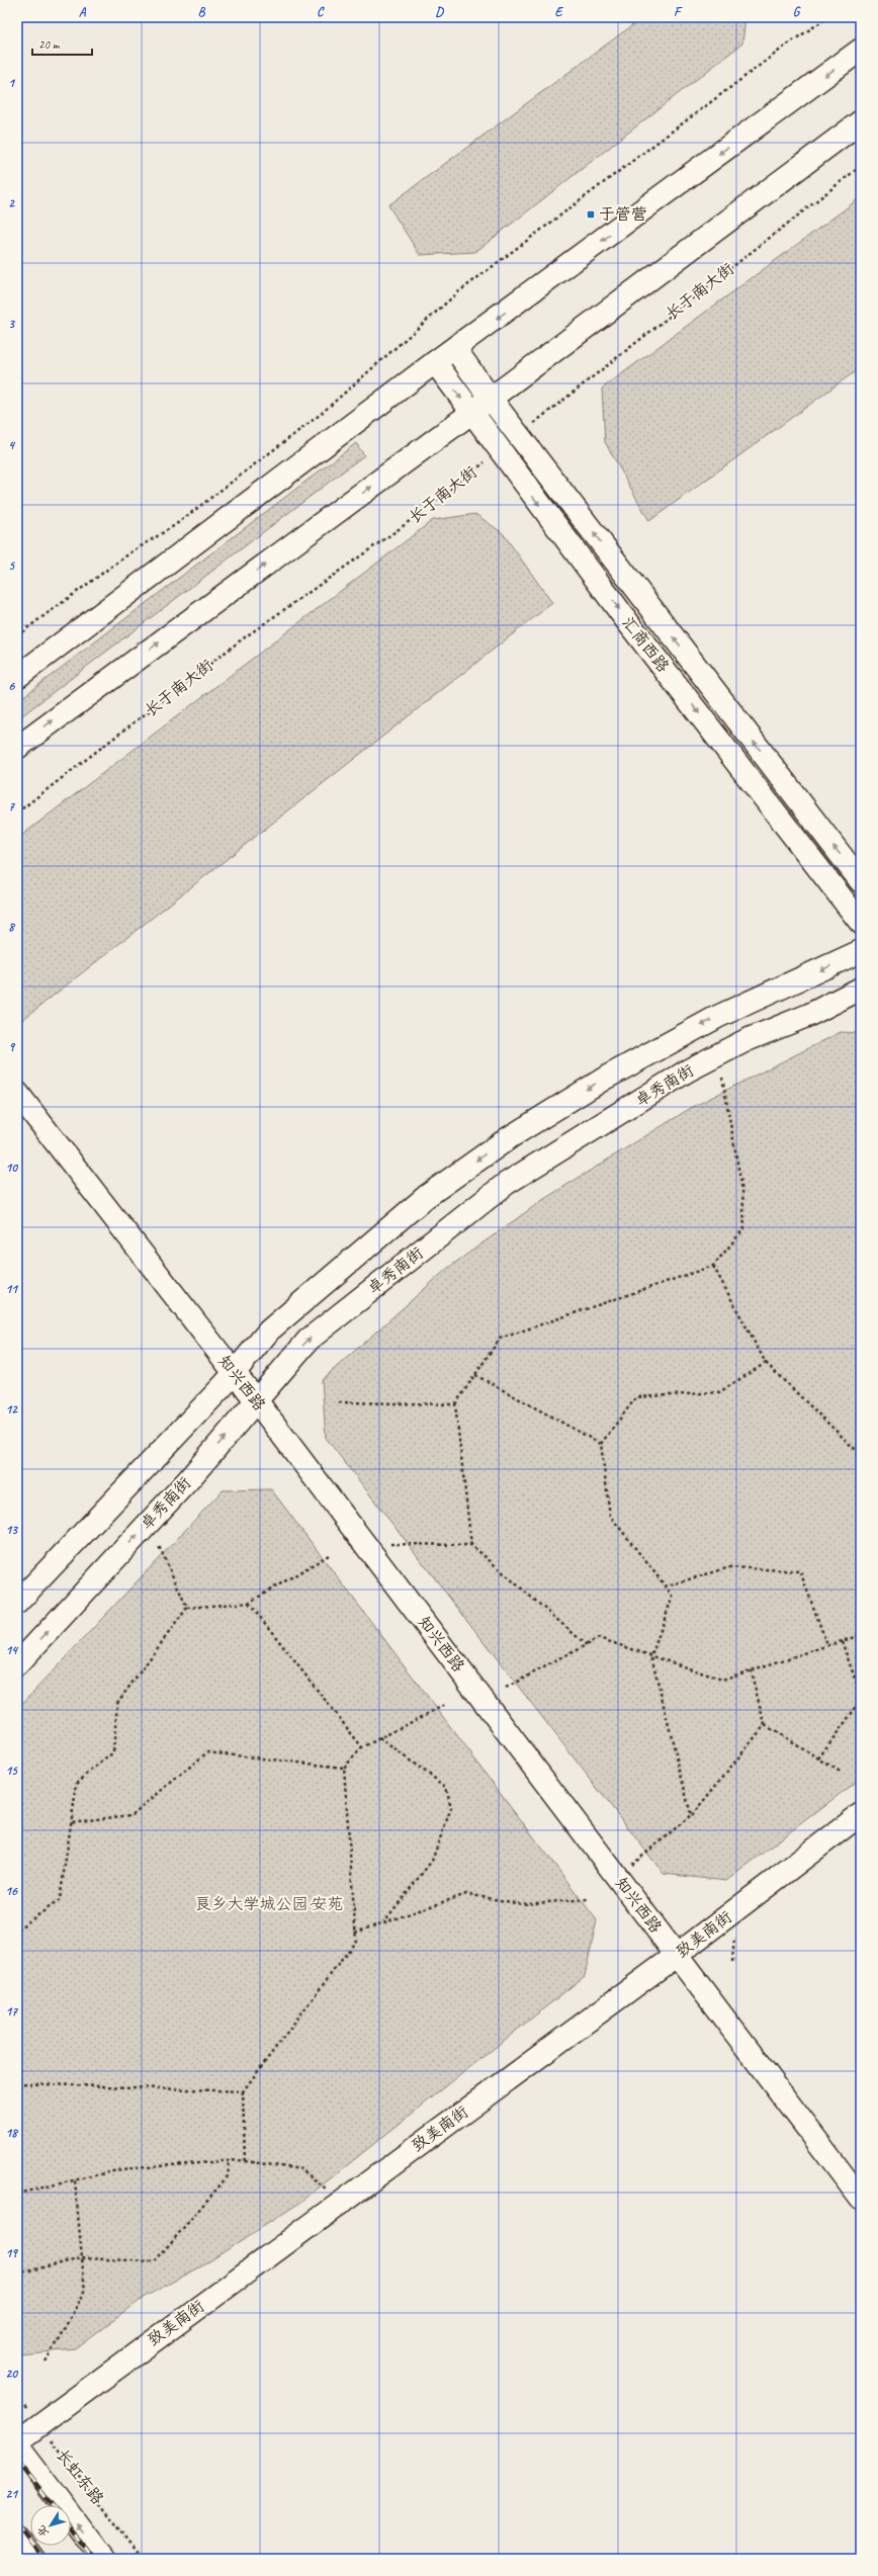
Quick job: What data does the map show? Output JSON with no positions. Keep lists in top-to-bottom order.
{
  "streets": {
    "street": [
      "汇商西路",
      "卓秀南街",
      "知兴西路",
      "致美南街",
      "长虹东路"
    ],
    "path": ["长于南大街"]
  },
  "crossings": [
    ["长于南大街", "汇商西路"],
    ["卓秀南街", "知兴西路"],
    ["知兴西路", "致美南街"],
    ["致美南街", "长虹东路"]
  ],
  "parks": ["良乡大学城公园·安苑"],
  "places": {
    "transit": ["于管营"]
  },
  "scale_bar": "20 m",
  "north": "bottom left",
  "grid": {
    "columns": [
      "A",
      "B",
      "C",
      "D",
      "E",
      "F",
      "G"
    ],
    "rows": [
      "1",
      "2",
      "3",
      "4",
      "5",
      "6",
      "7",
      "8",
      "9",
      "10",
      "11",
      "12",
      "13",
      "14",
      "15",
      "16",
      "17",
      "18",
      "19",
      "20",
      "21"
    ]
  }
}
